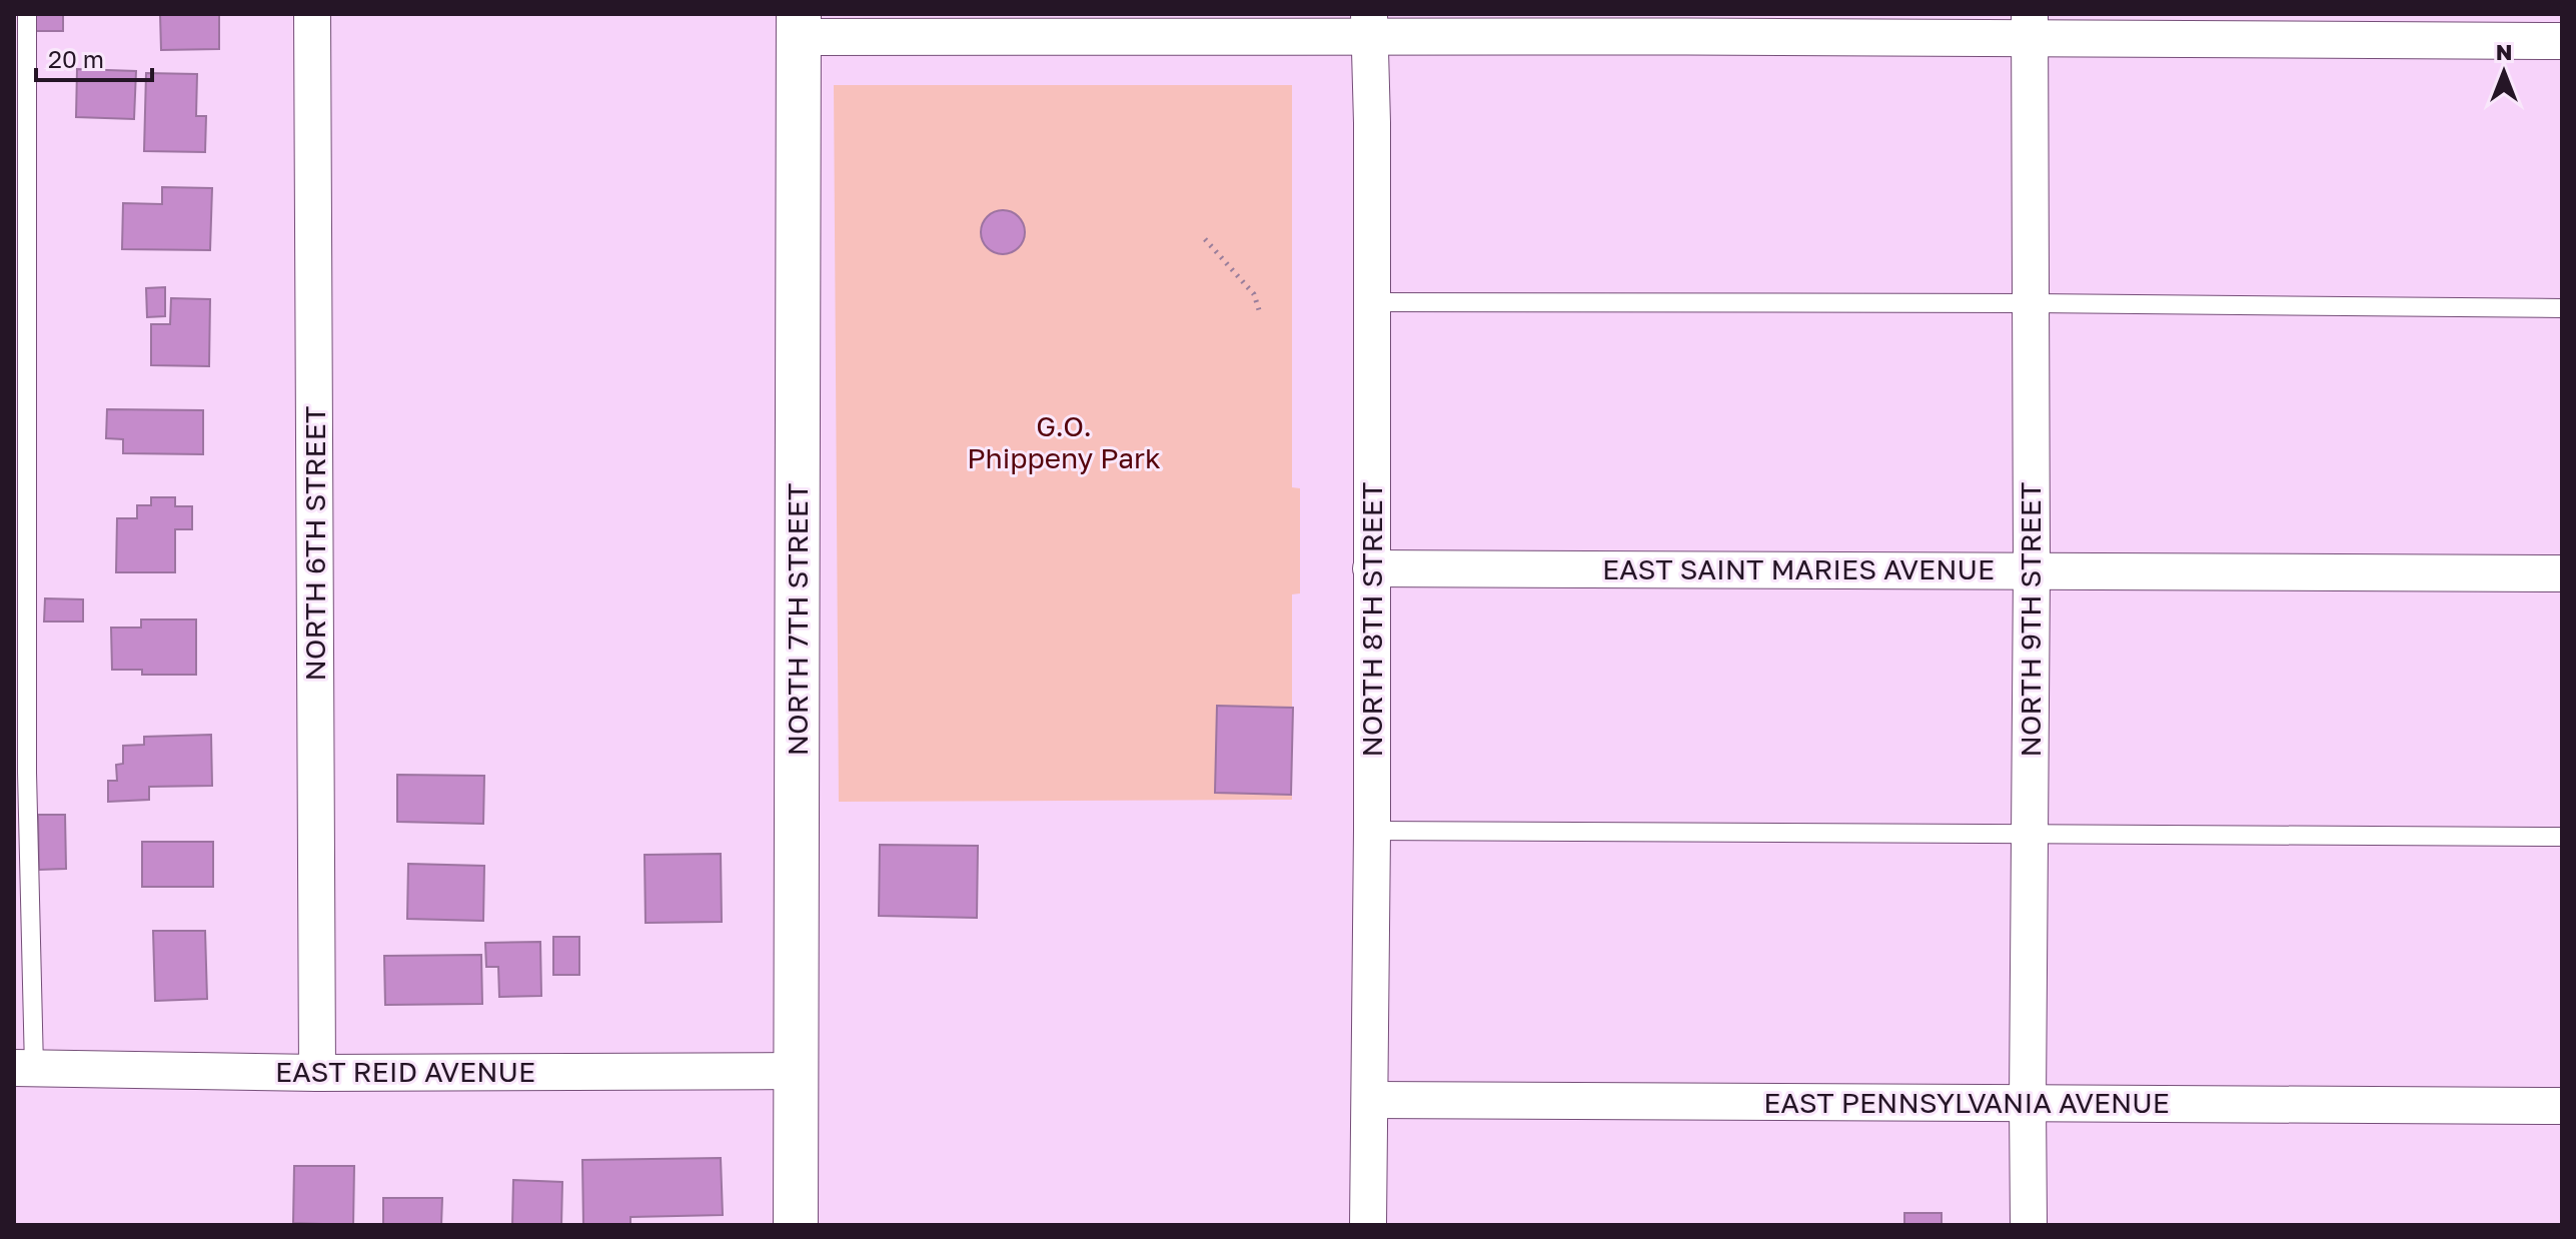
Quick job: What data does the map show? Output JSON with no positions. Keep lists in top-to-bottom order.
{
  "streets": {
    "street": [
      "NORTH 6TH STREET",
      "EAST SAINT MARIES AVENUE",
      "NORTH 7TH STREET",
      "NORTH 8TH STREET",
      "NORTH 9TH STREET",
      "EAST REID AVENUE",
      "EAST PENNSYLVANIA AVENUE"
    ]
  },
  "crossings": [
    ["NORTH 6TH STREET", "EAST REID AVENUE"],
    ["EAST SAINT MARIES AVENUE", "NORTH 8TH STREET"],
    ["EAST SAINT MARIES AVENUE", "NORTH 9TH STREET"],
    ["NORTH 7TH STREET", "EAST REID AVENUE"],
    ["NORTH 8TH STREET", "EAST PENNSYLVANIA AVENUE"],
    ["NORTH 9TH STREET", "EAST PENNSYLVANIA AVENUE"]
  ],
  "parks": ["G.O. Phippeny Park"],
  "scale_bar": "20 m",
  "north": "top"
}
